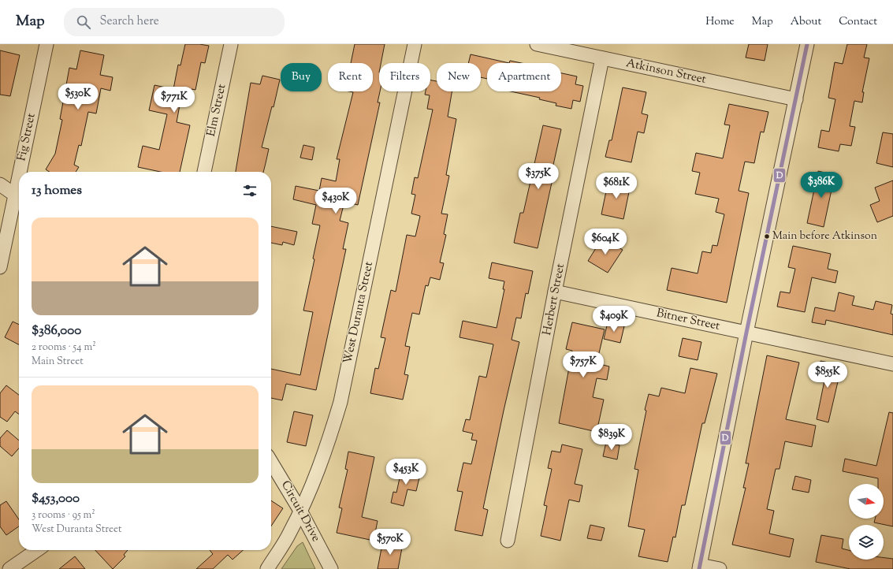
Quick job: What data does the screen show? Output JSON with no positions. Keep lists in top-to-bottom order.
{
  "streets": {
    "street": [
      "Atkinson Street",
      "Elm Street",
      "Fig Street",
      "Herbert Street",
      "West Duranta Street",
      "Bitner Street",
      "Circuit Drive"
    ]
  },
  "crossings": [
    ["Atkinson Street", "Herbert Street"],
    ["Herbert Street", "Bitner Street"],
    ["West Duranta Street", "Circuit Drive"]
  ],
  "places": ["Main before Atkinson"],
  "lines": ["transit line D"],
  "north": "right",
  "page": {
    "header": "Map",
    "search": "Search here",
    "nav": [
      "Home",
      "Map",
      "About",
      "Contact"
    ],
    "chip": [
      "Buy",
      "Rent",
      "Filters",
      "New",
      "Apartment"
    ],
    "price": [
      "$530K",
      "$771K",
      "$375K",
      "$386K",
      "$681K",
      "$430K",
      "$604K",
      "$409K",
      "$757K",
      "$855K",
      "$839K",
      "$453K",
      "$570K"
    ],
    "heading": "13 homes",
    "list": [
      {
        "name": "$386,000",
        "note": "2 rooms · 54 m² · Main Street"
      },
      {
        "name": "$453,000",
        "note": "3 rooms · 95 m² · West Duranta Street"
      }
    ]
  }
}
